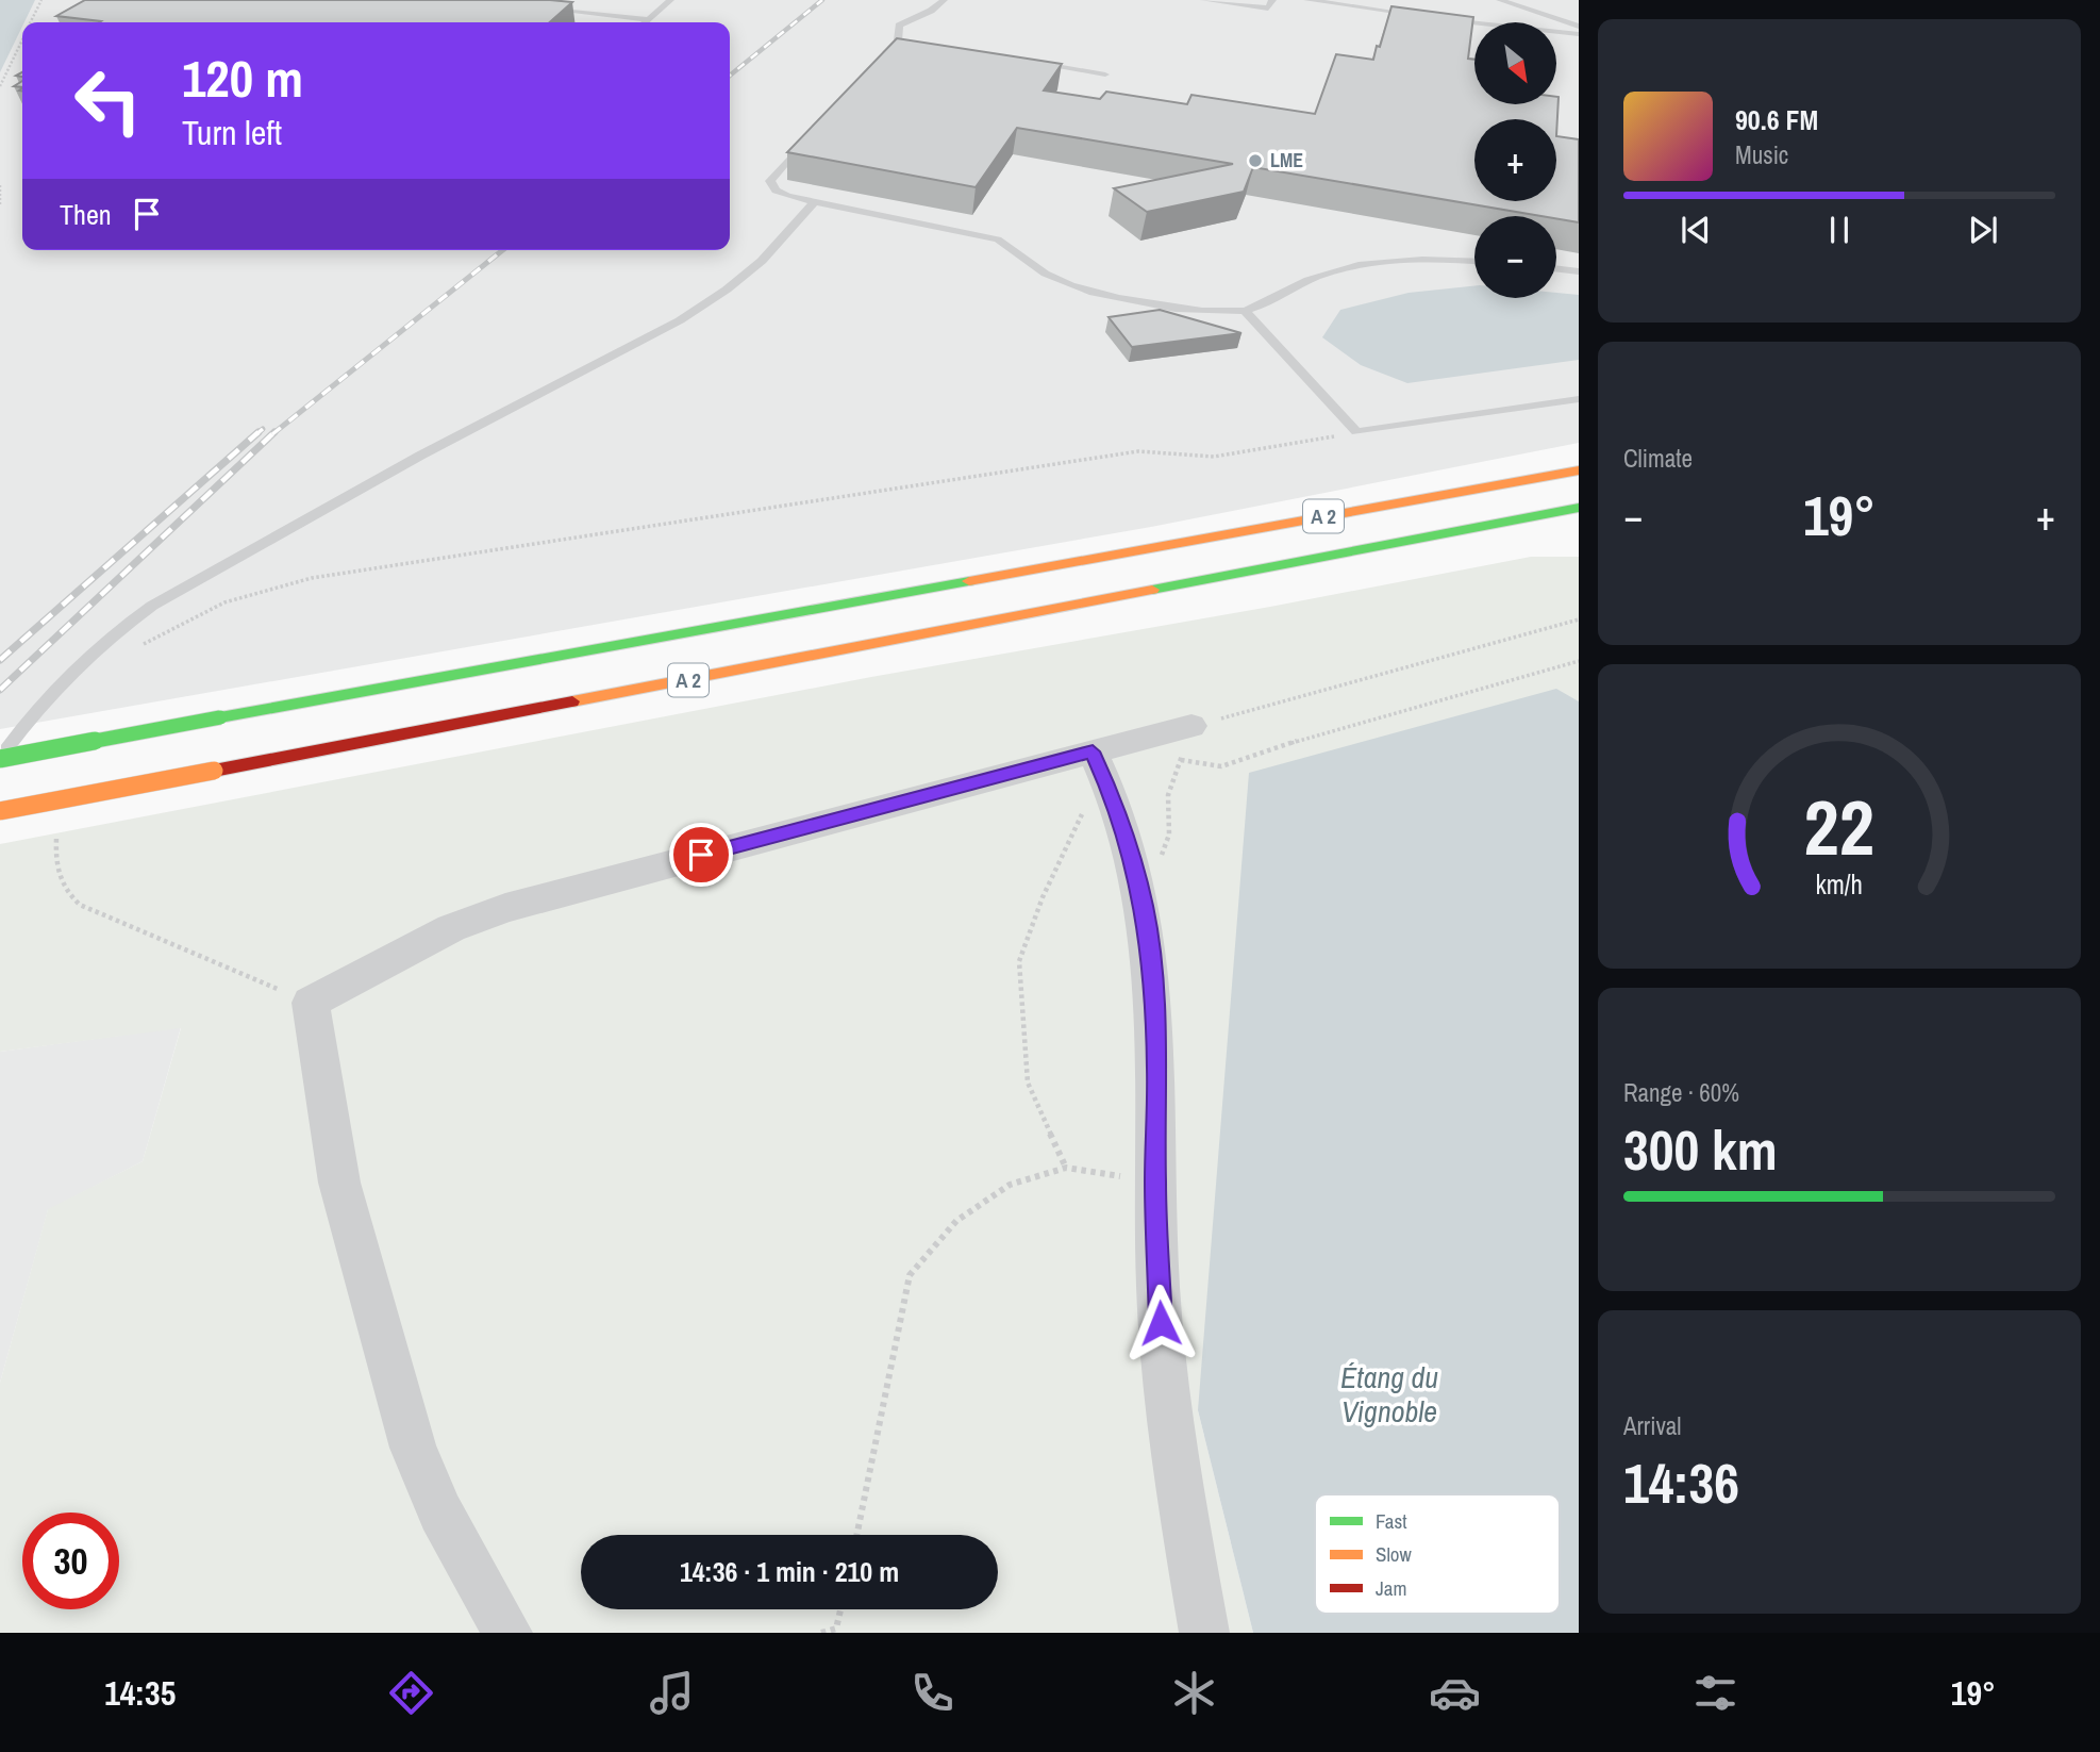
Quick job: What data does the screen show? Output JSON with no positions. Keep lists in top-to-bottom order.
{
  "streets": {
    "highway": ["A 2"]
  },
  "water": ["Étang du Vignoble"],
  "places": ["LME"],
  "legend": ["Fast", "Slow", "Jam"],
  "north": "bottom right",
  "page": {
    "map_buttons": ["+", "−"],
    "turn": ["120 m", "Turn left"],
    "song": ["90.6 FM", "Music"],
    "then": "Then",
    "tile": [
      "Climate",
      ["Range · 60%", "300 km"],
      ["Arrival", "14:36"]
    ],
    "heat": ["−", "19°", "+"],
    "limit": "30",
    "trip": "14:36 · 1 min · 210 m",
    "tabs": ["14:35", "19°"],
    "gauge": ["22", "km/h"]
  }
}
